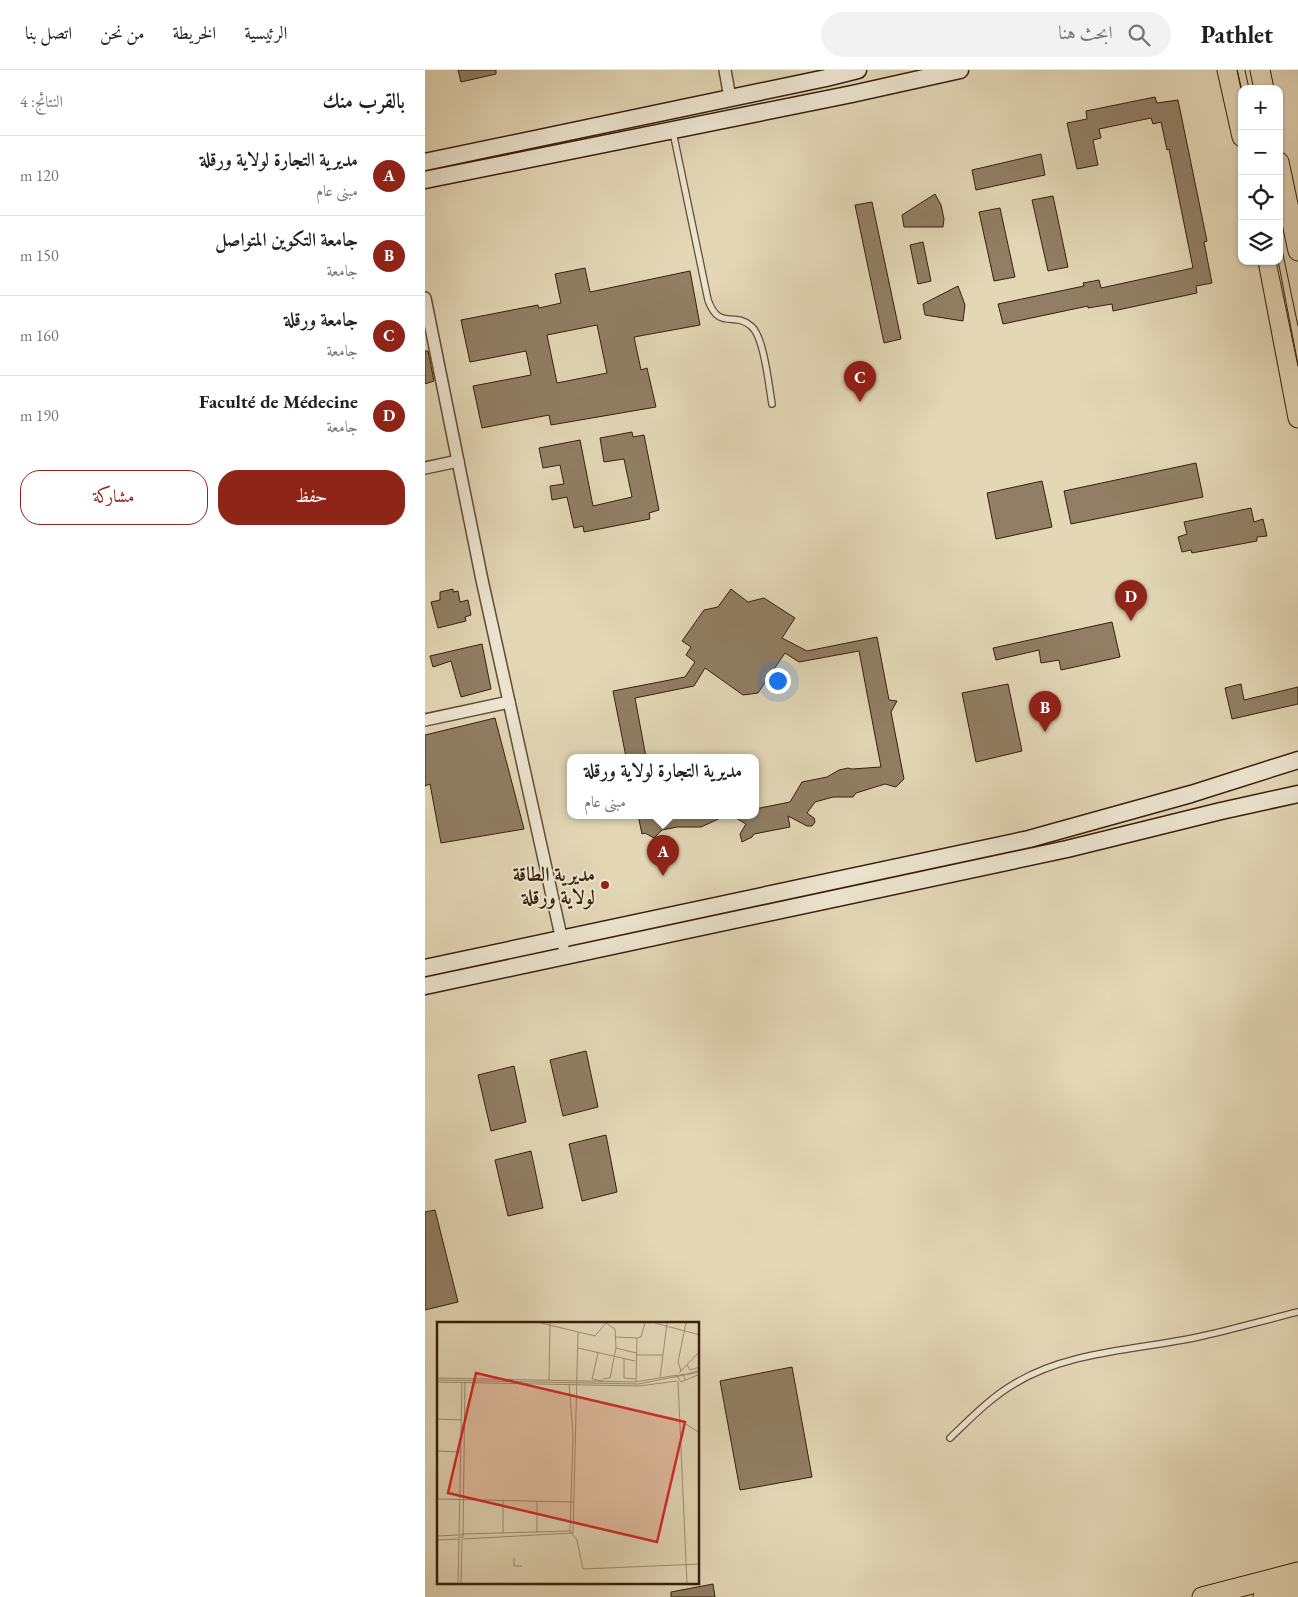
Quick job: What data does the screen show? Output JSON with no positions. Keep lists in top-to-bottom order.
{
  "places": ["مديرية الطاقة لولاية ورقلة"],
  "page": {
    "header": "Pathlet",
    "search": "ابحث هنا",
    "nav": [
      "الرئيسية",
      "الخريطة",
      "من نحن",
      "اتصل بنا"
    ],
    "heading": ["بالقرب منك", "النتائج: 4"],
    "map_buttons": ["+", "−"],
    "list": [
      {
        "mark": "A",
        "name": "مديرية التجارة لولاية ورقلة",
        "note": "مبنى عام",
        "value": "120 m"
      },
      {
        "mark": "B",
        "name": "جامعة التكوين المتواصل",
        "note": "جامعة",
        "value": "150 m"
      },
      {
        "mark": "C",
        "name": "جامعة ورقلة",
        "note": "جامعة",
        "value": "160 m"
      },
      {
        "mark": "D",
        "name": "Faculté de Médecine",
        "note": "جامعة",
        "value": "190 m"
      }
    ],
    "pins": [
      "C",
      "D",
      "B",
      "A"
    ],
    "buttons": ["حفظ", "مشاركة"],
    "popup": ["مديرية التجارة لولاية ورقلة", "مبنى عام"]
  }
}
